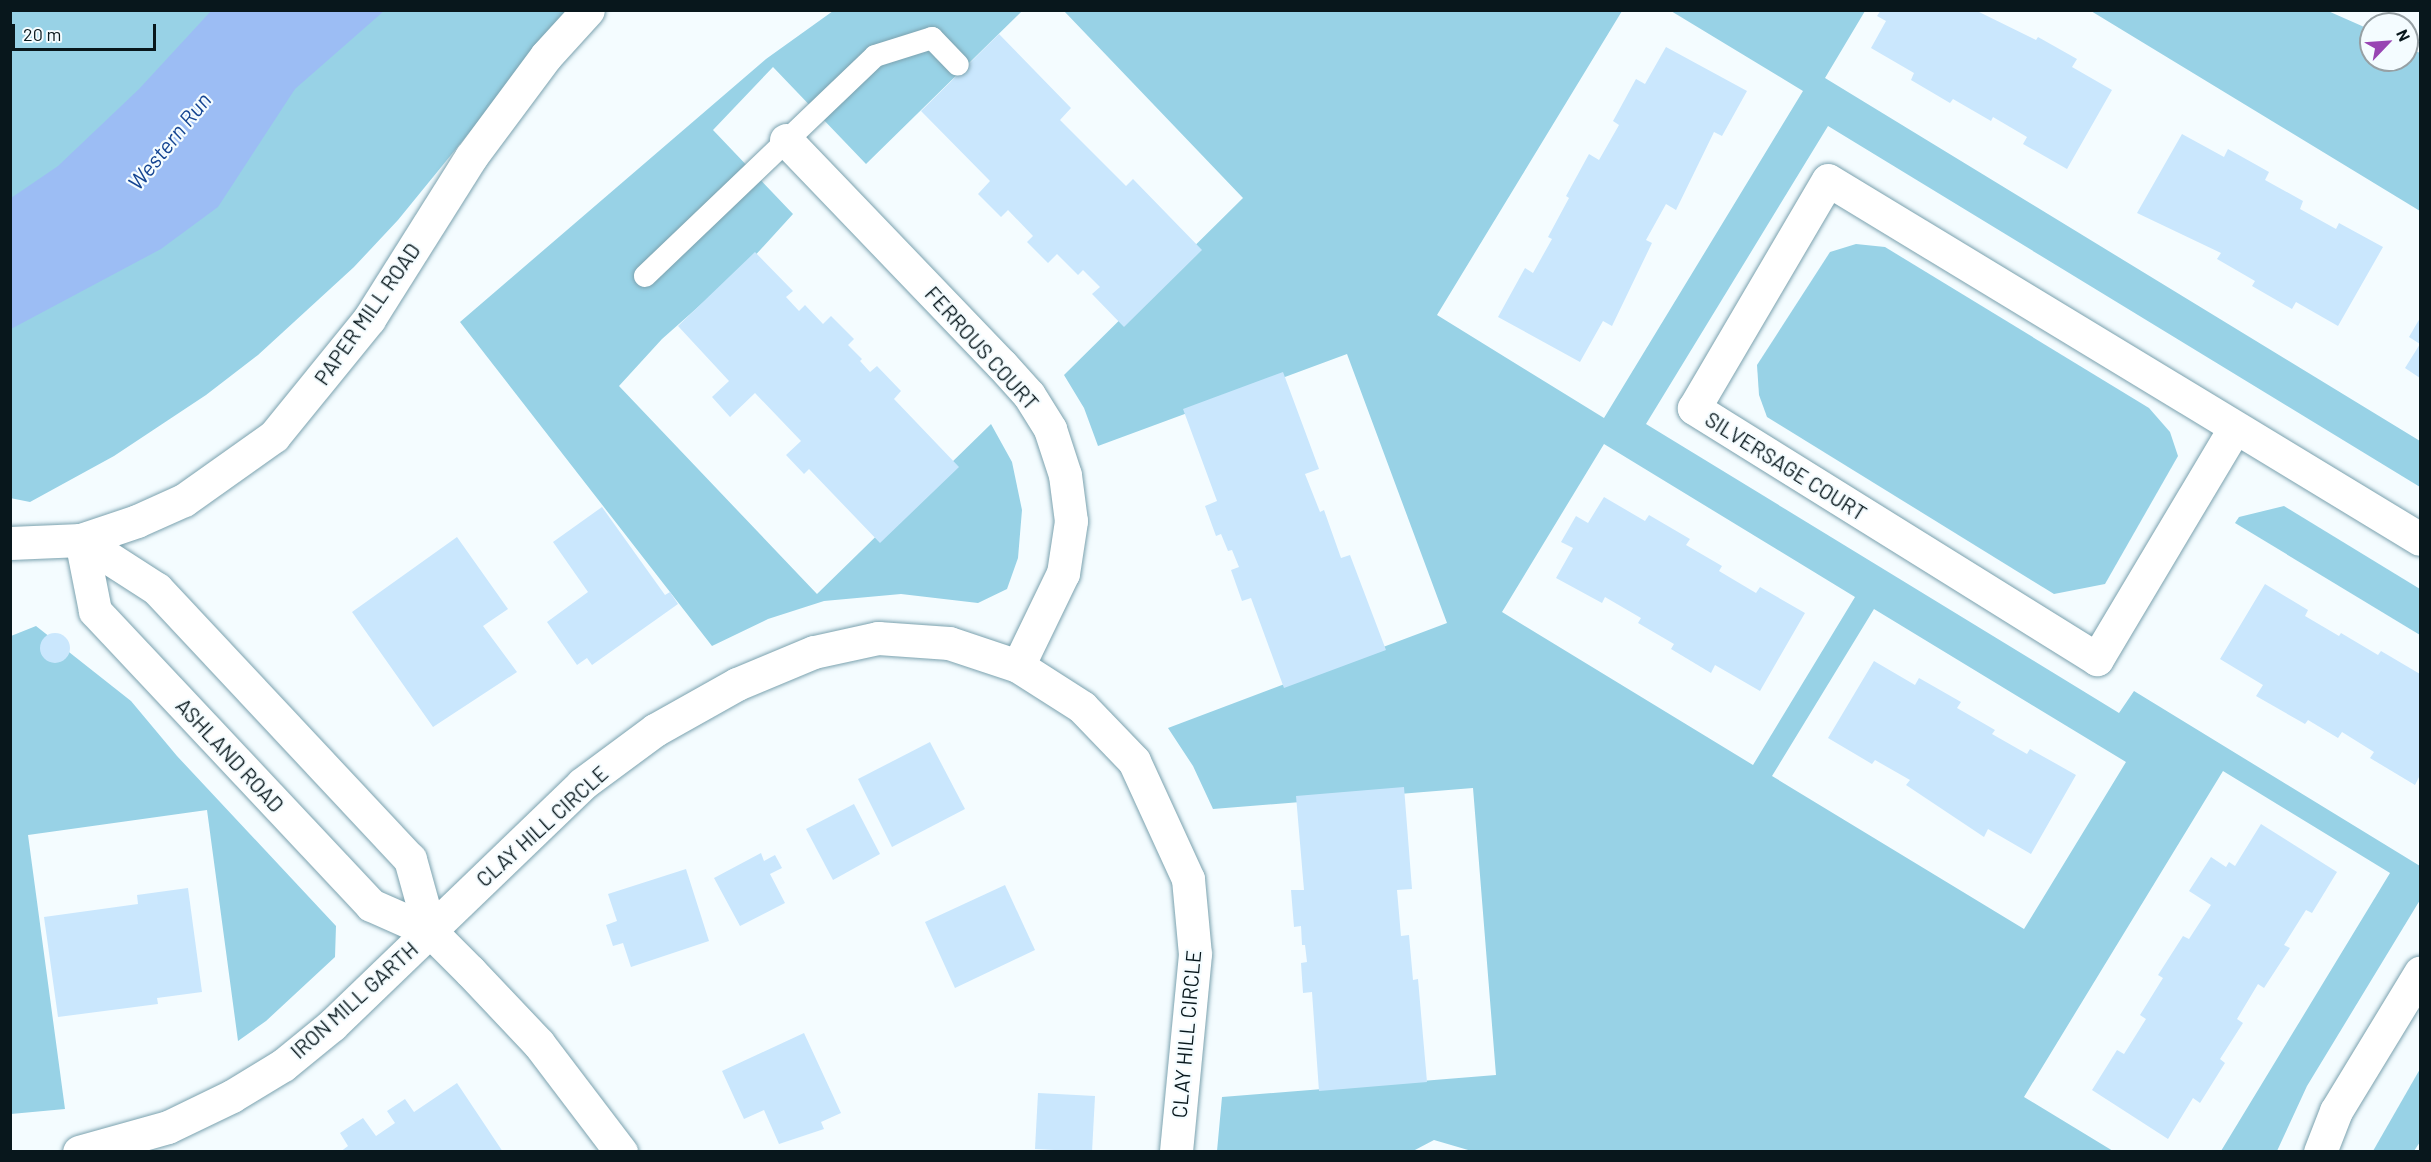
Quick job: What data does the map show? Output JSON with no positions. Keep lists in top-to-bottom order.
{
  "streets": {
    "street": [
      "PAPER MILL ROAD",
      "FERROUS COURT",
      "SILVERSAGE COURT",
      "ASHLAND ROAD",
      "CLAY HILL CIRCLE",
      "IRON MILL GARTH"
    ]
  },
  "crossings": [
    ["PAPER MILL ROAD", "ASHLAND ROAD"],
    ["FERROUS COURT", "CLAY HILL CIRCLE"],
    ["ASHLAND ROAD", "CLAY HILL CIRCLE"],
    ["ASHLAND ROAD", "IRON MILL GARTH"],
    ["CLAY HILL CIRCLE", "IRON MILL GARTH"]
  ],
  "water": ["Western Run"],
  "scale_bar": "20 m",
  "north": "top right"
}
